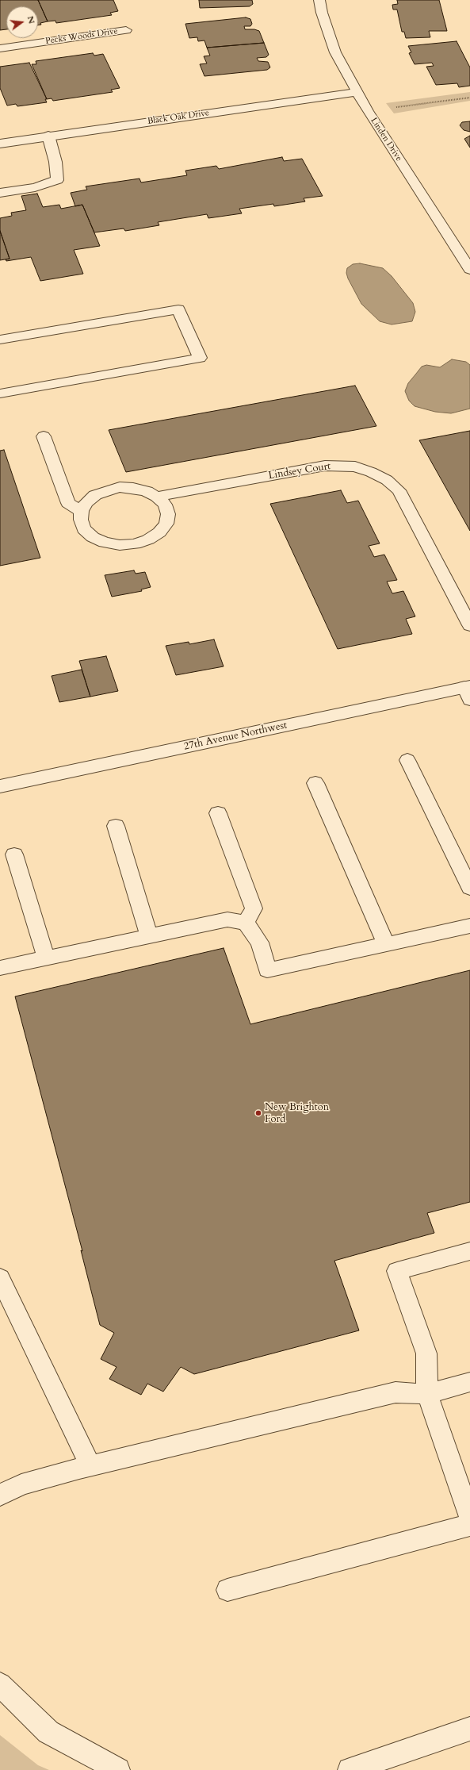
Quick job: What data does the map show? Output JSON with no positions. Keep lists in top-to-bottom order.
{
  "streets": {
    "street": [
      "Pecks Woods Drive",
      "Black Oak Drive",
      "Linden Drive",
      "Lindsey Court",
      "27th Avenue Northwest"
    ]
  },
  "crossings": [
    ["Black Oak Drive", "Linden Drive"]
  ],
  "places": ["New Brighton Ford"],
  "north": "right"
}
